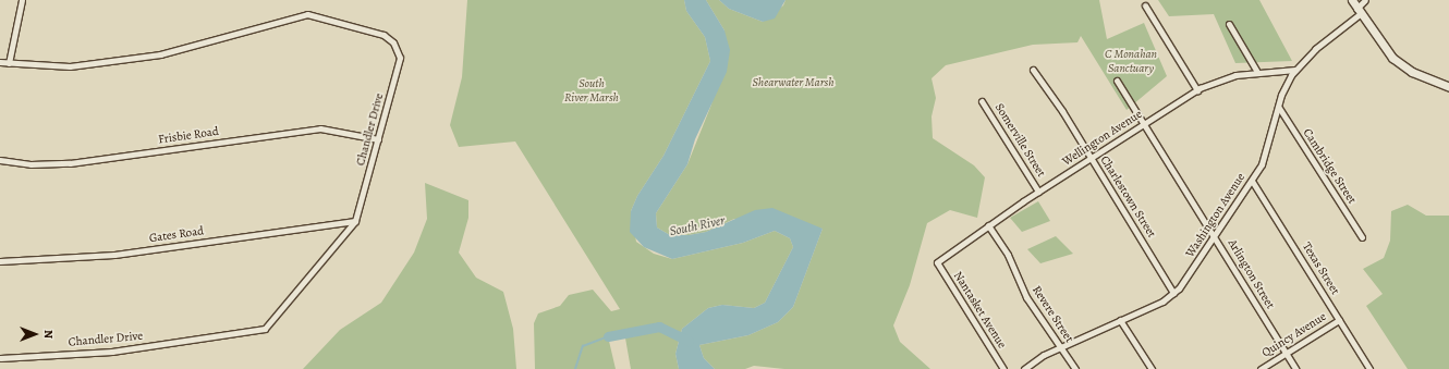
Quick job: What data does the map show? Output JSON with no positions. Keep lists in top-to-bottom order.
{
  "streets": {
    "street": [
      "Chandler Drive",
      "Frisbie Road",
      "Wellington Avenue",
      "Somerville Street",
      "Cambridge Street",
      "Charlestown Street",
      "Washington Avenue",
      "Gates Road",
      "Texas Street",
      "Arlington Street",
      "Nantasket Avenue",
      "Revere Street",
      "Quincy Avenue"
    ]
  },
  "crossings": [
    ["Chandler Drive", "Frisbie Road"],
    ["Chandler Drive", "Gates Road"],
    ["Wellington Avenue", "Somerville Street"],
    ["Wellington Avenue", "Charlestown Street"],
    ["Wellington Avenue", "Washington Avenue"],
    ["Wellington Avenue", "Arlington Street"],
    ["Wellington Avenue", "Nantasket Avenue"],
    ["Wellington Avenue", "Revere Street"],
    ["Cambridge Street", "Washington Avenue"],
    ["Charlestown Street", "Washington Avenue"],
    ["Washington Avenue", "Texas Street"],
    ["Washington Avenue", "Arlington Street"],
    ["Washington Avenue", "Revere Street"],
    ["Texas Street", "Quincy Avenue"],
    ["Arlington Street", "Quincy Avenue"]
  ],
  "water": ["South River"],
  "parks": ["C Monahan Sanctuary", "Shearwater Marsh", "South River Marsh"],
  "north": "right"
}
